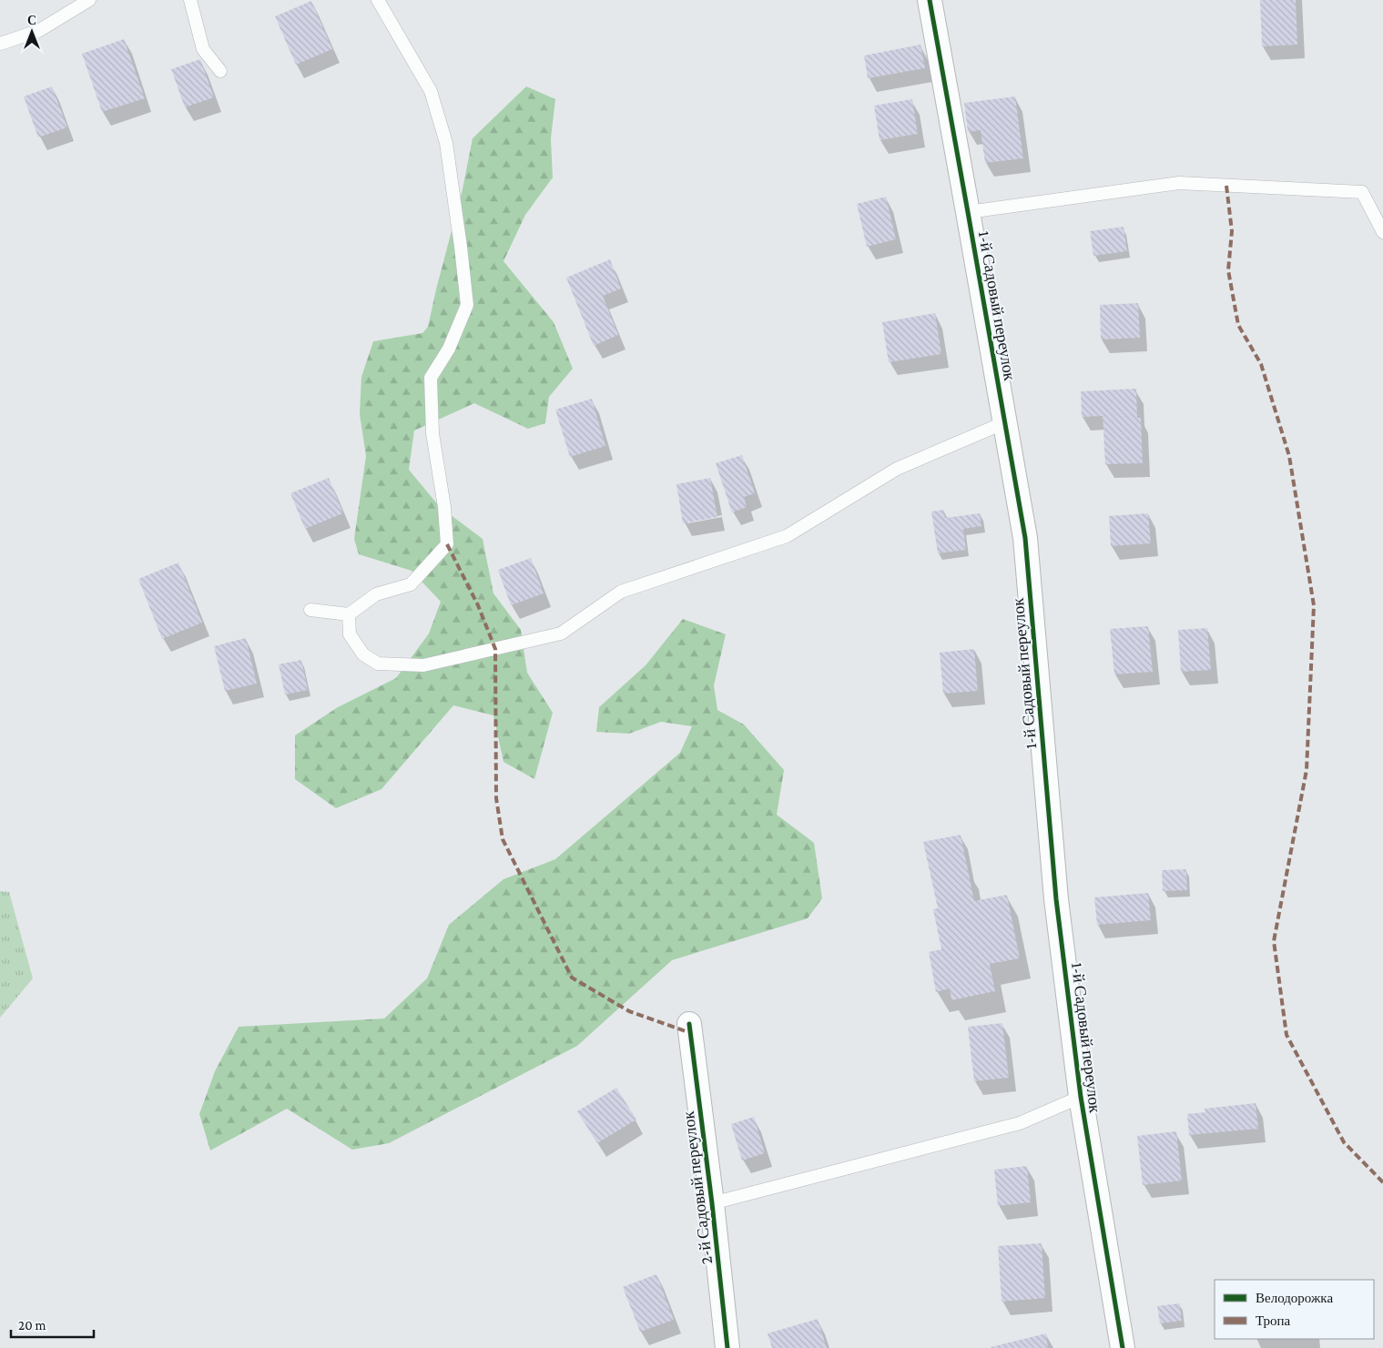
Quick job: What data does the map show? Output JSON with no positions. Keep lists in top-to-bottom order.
{
  "streets": {
    "street": ["1-й Садовый переулок", "2-й Садовый переулок"]
  },
  "legend": ["Велодорожка", "Тропа"],
  "scale_bar": "20 m",
  "north": "top"
}
